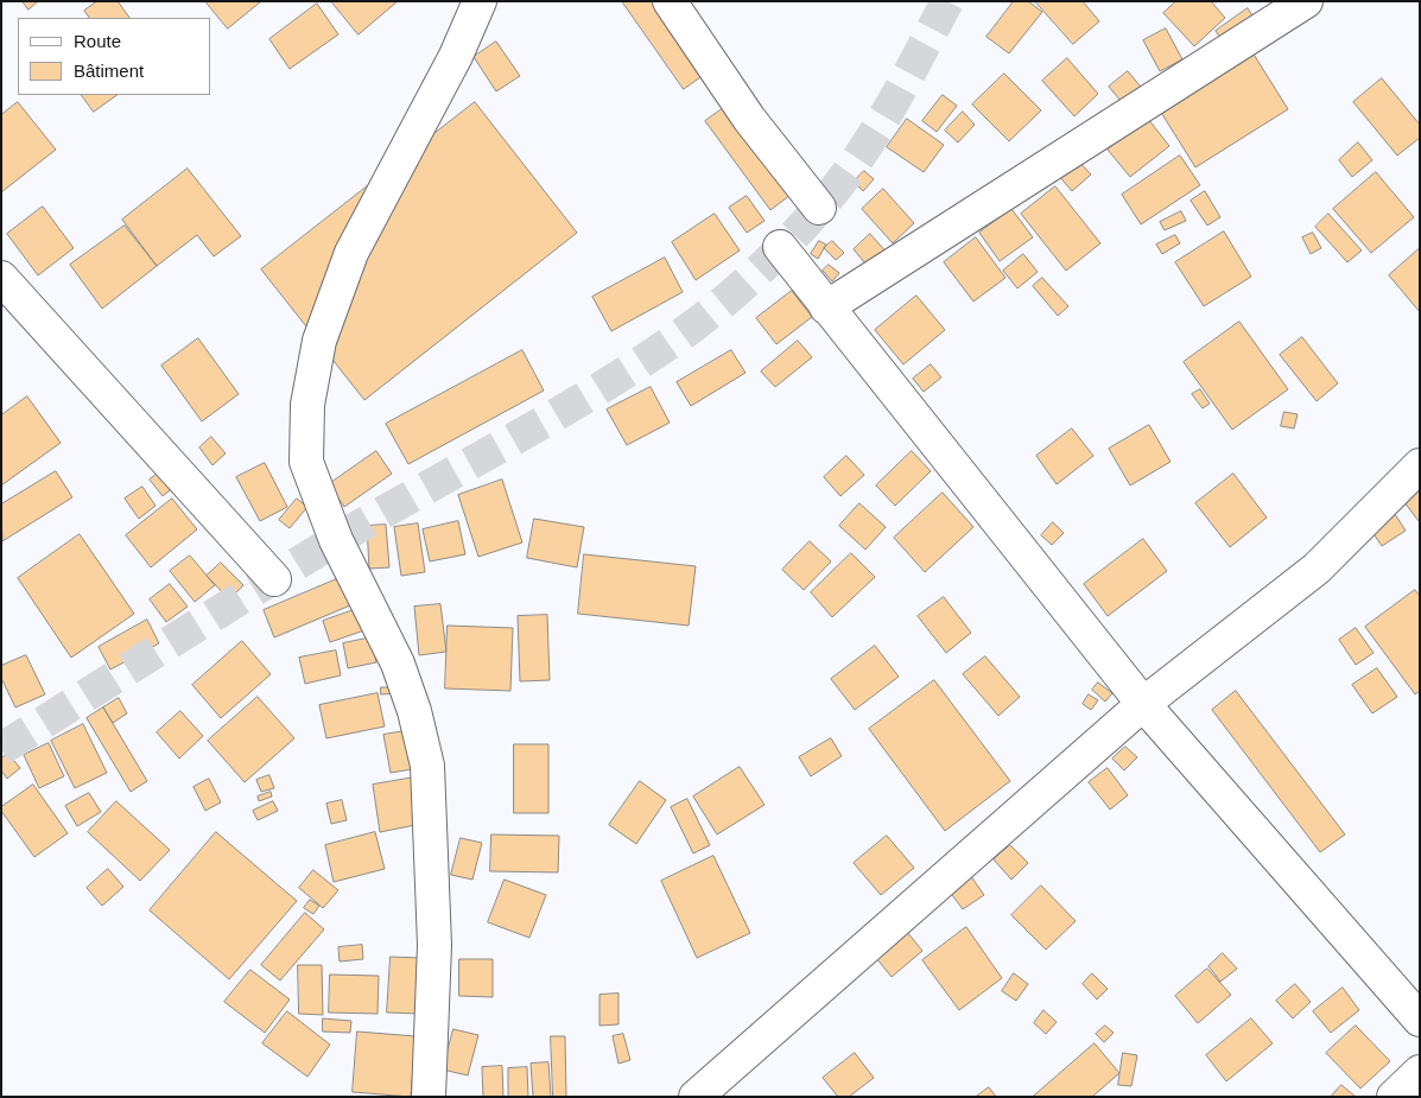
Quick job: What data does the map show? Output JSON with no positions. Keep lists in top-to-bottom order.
{
  "legend": ["Route", "Bâtiment"]
}
